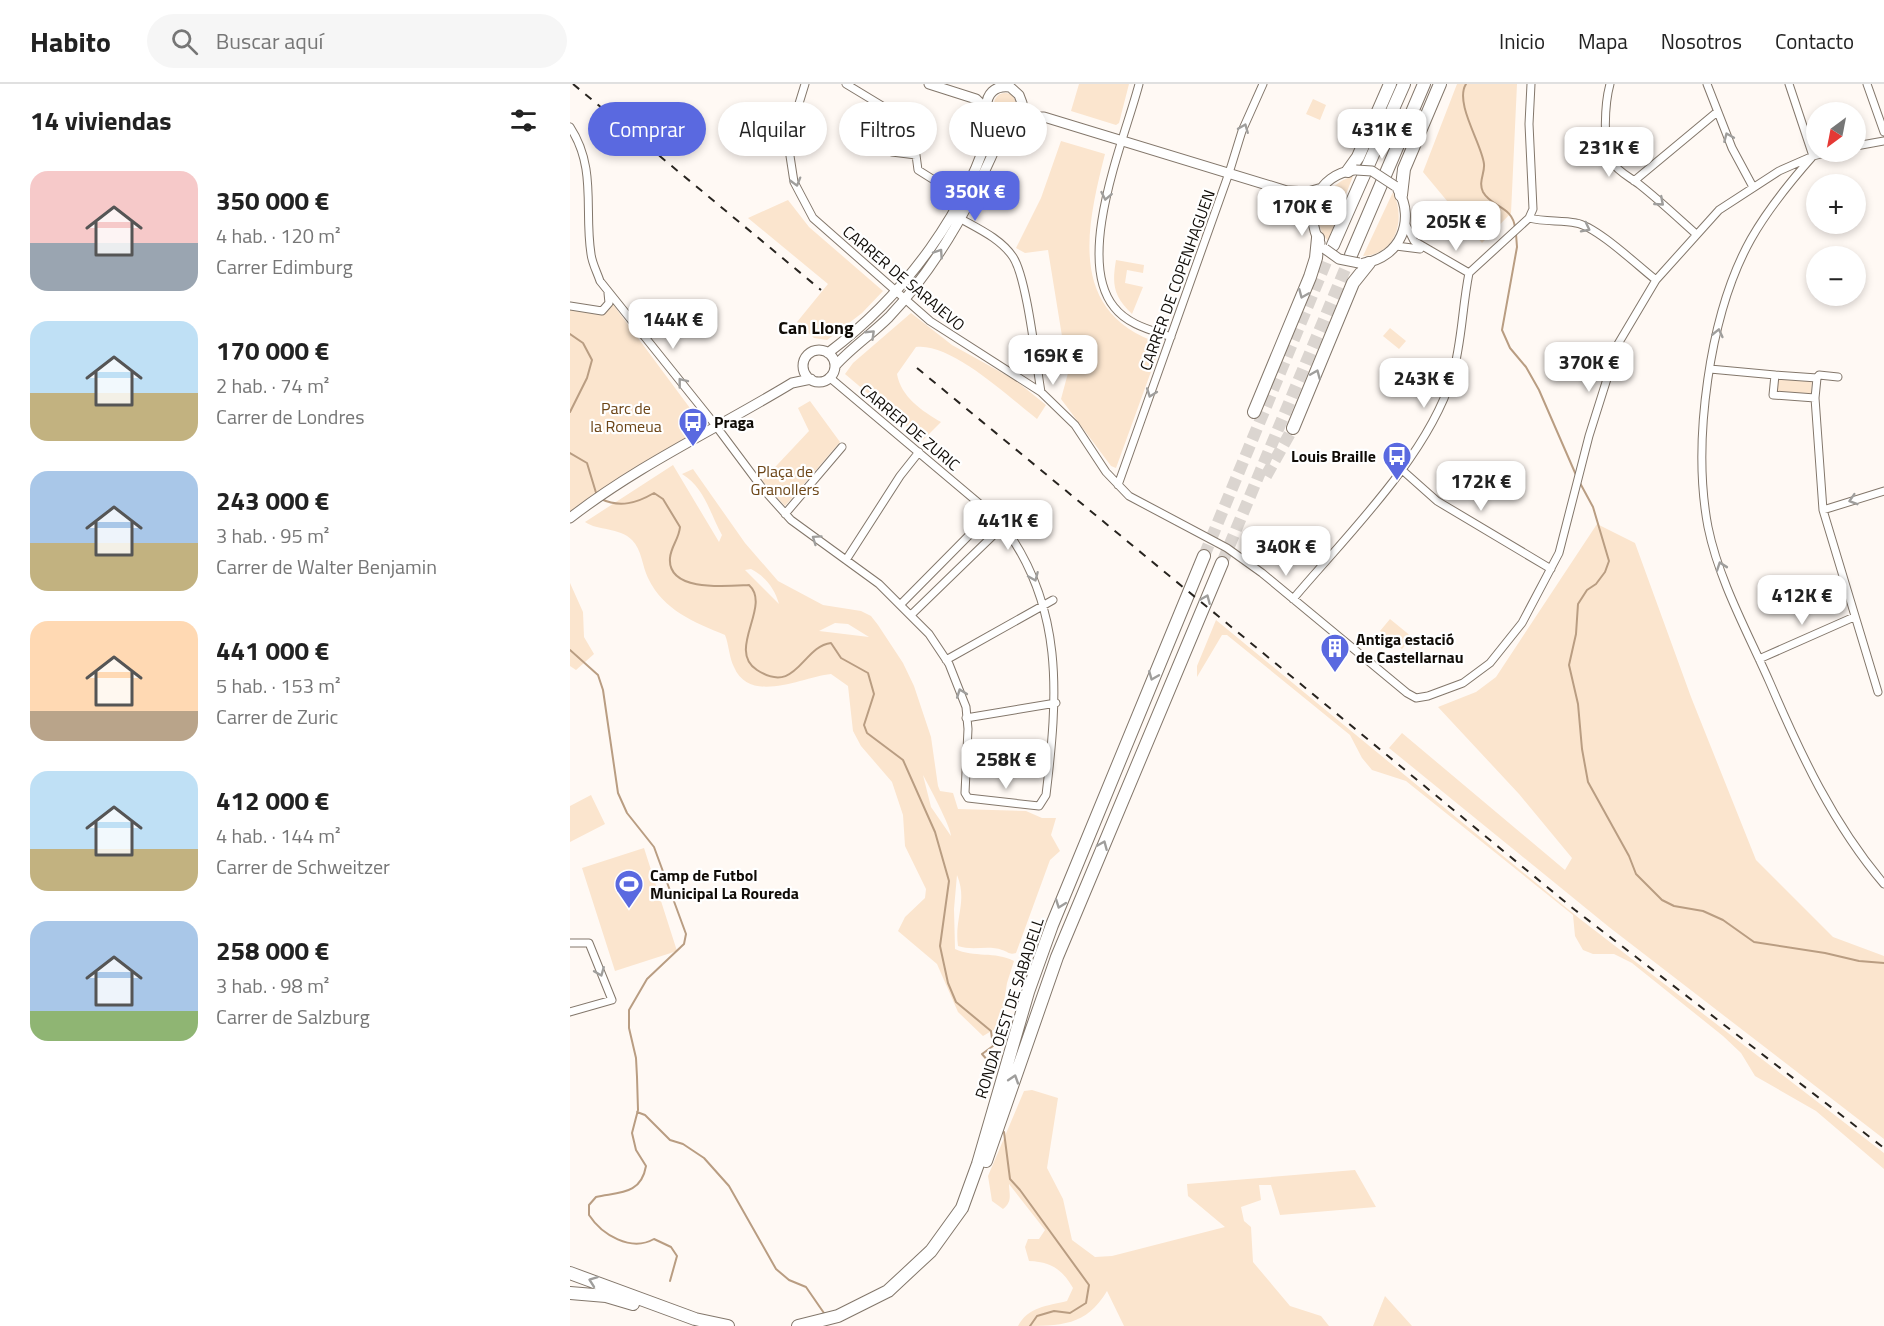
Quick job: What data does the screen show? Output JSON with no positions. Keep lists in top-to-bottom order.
{
  "streets": {
    "highway": ["RONDA OEST DE SABADELL"],
    "street": ["CARRER DE SARAJEVO", "CARRER DE COPENHAGUEN", "CARRER DE ZURIC"]
  },
  "crossings": [
    ["CARRER DE SARAJEVO", "CARRER DE COPENHAGUEN"]
  ],
  "districts": ["Can Llong"],
  "parks": ["Parc de la Romeua", "Plaça de Granollers"],
  "places": {
    "bus stop": ["Praga", "Louis Braille"],
    "building": ["Antiga estació de Castellarnau"],
    "sports": ["Camp de Futbol Municipal La Roureda"]
  },
  "north": "bottom left",
  "page": {
    "header": "Habito",
    "search": "Buscar aquí",
    "nav": [
      "Inicio",
      "Mapa",
      "Nosotros",
      "Contacto"
    ],
    "heading": "14 viviendas",
    "map_buttons": ["+", "−"],
    "chip": [
      "Comprar",
      "Alquilar",
      "Filtros",
      "Nuevo"
    ],
    "price": [
      "431K €",
      "231K €",
      "350K €",
      "170K €",
      "205K €",
      "144K €",
      "169K €",
      "370K €",
      "243K €",
      "172K €",
      "441K €",
      "340K €",
      "412K €",
      "258K €"
    ],
    "list": [
      {
        "name": "350 000 €",
        "note": "4 hab. · 120 m² · Carrer Edimburg"
      },
      {
        "name": "170 000 €",
        "note": "2 hab. · 74 m² · Carrer de Londres"
      },
      {
        "name": "243 000 €",
        "note": "3 hab. · 95 m² · Carrer de Walter Benjamin"
      },
      {
        "name": "441 000 €",
        "note": "5 hab. · 153 m² · Carrer de Zuric"
      },
      {
        "name": "412 000 €",
        "note": "4 hab. · 144 m² · Carrer de Schweitzer"
      },
      {
        "name": "258 000 €",
        "note": "3 hab. · 98 m² · Carrer de Salzburg"
      }
    ]
  }
}
